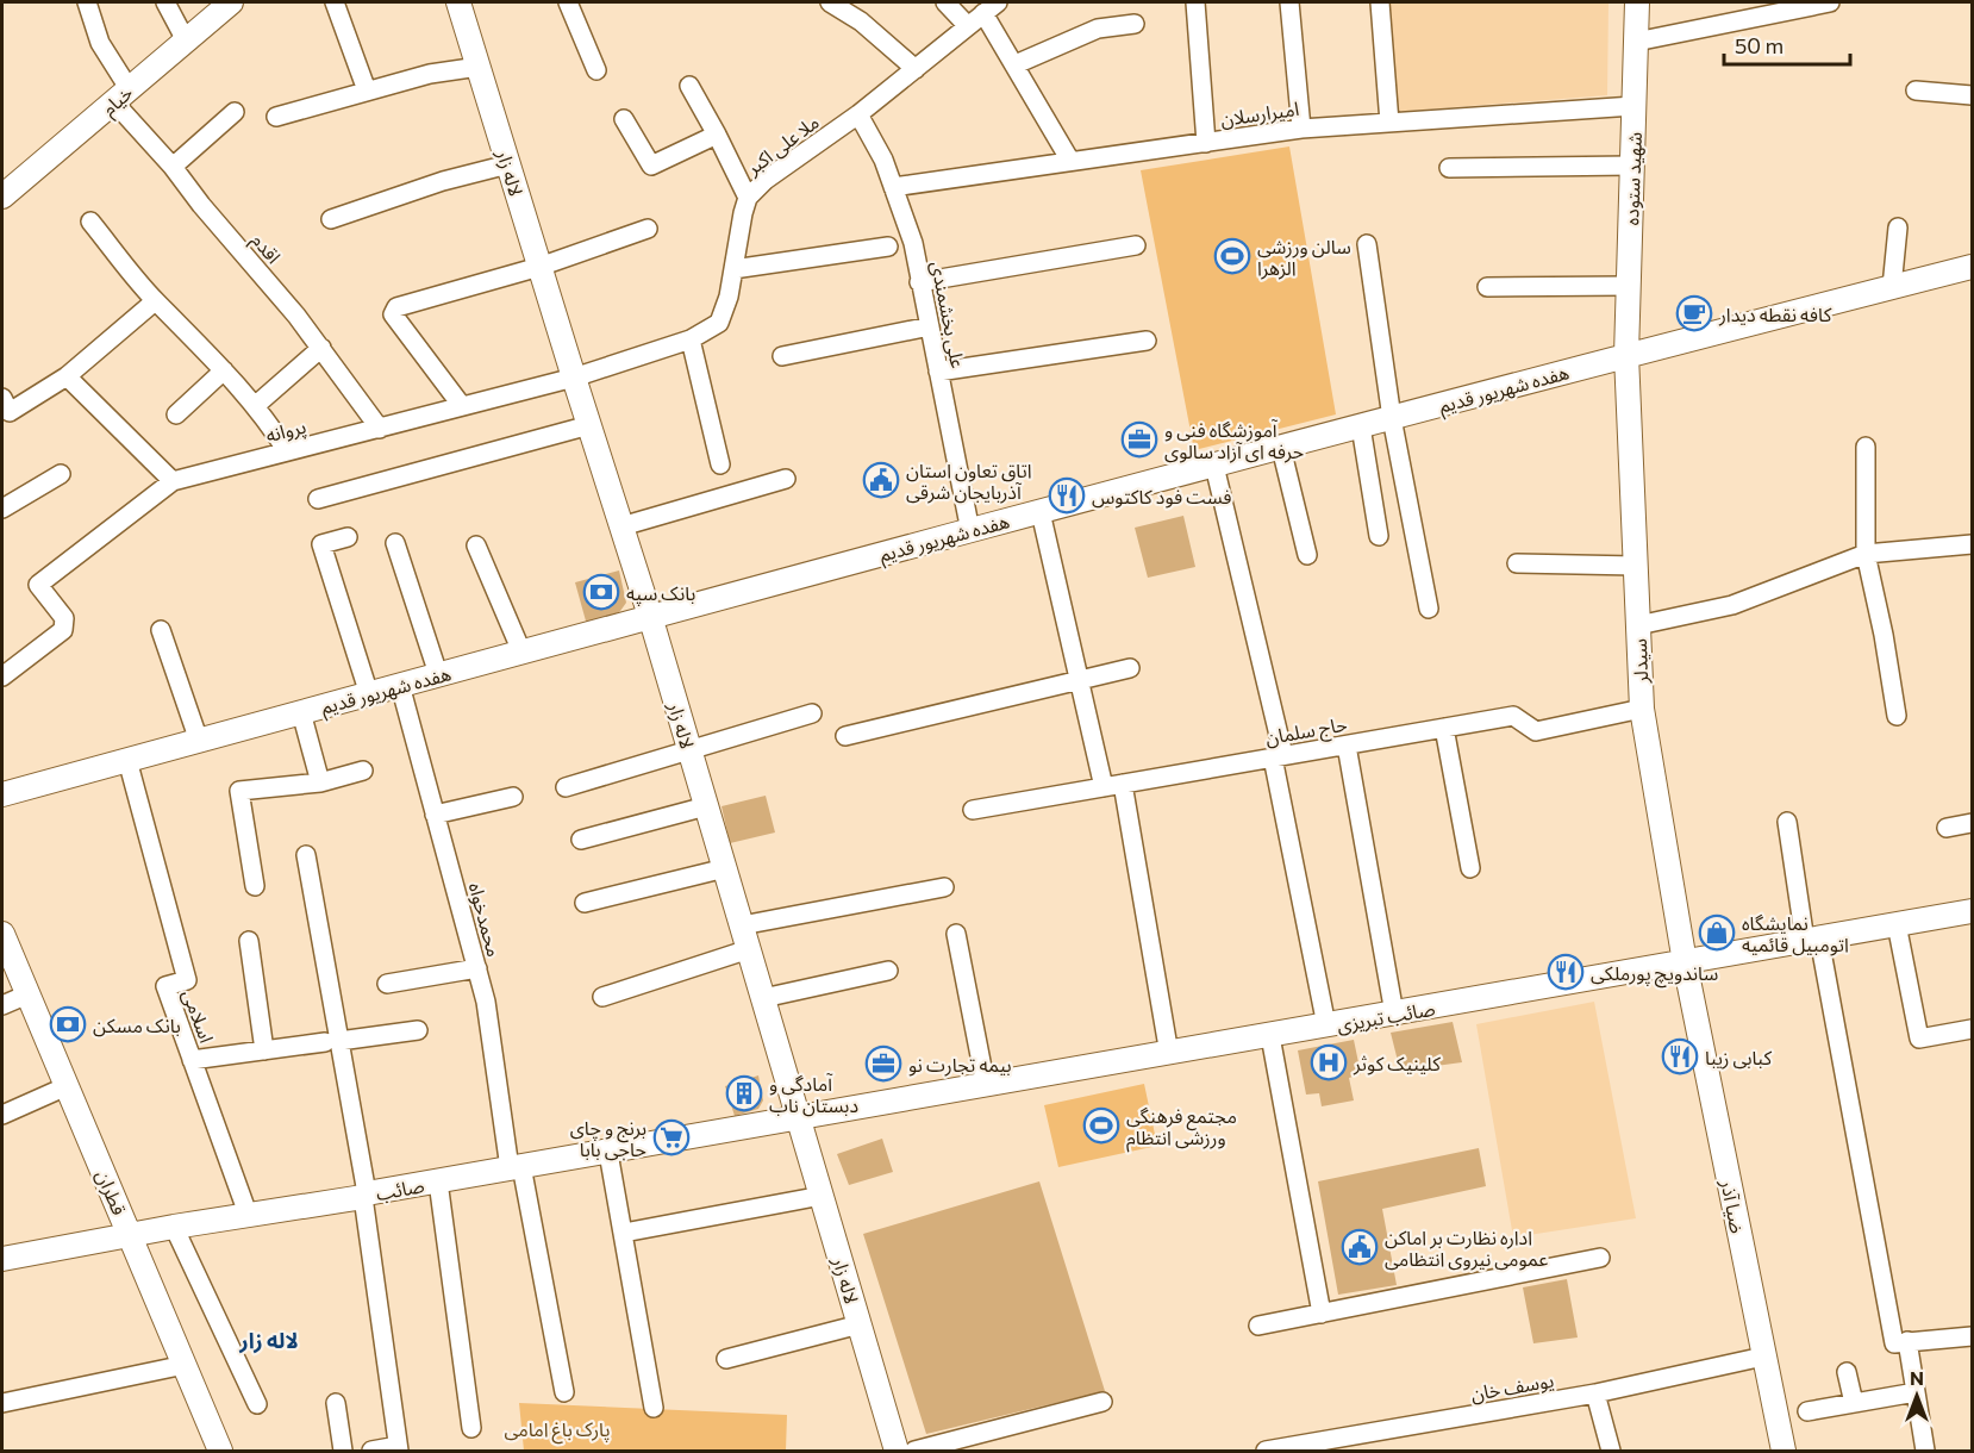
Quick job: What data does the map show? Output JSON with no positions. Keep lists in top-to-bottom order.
{
  "streets": {
    "main road": [
      "خیام",
      "لاله زار",
      "شهید ستوده",
      "هفده شهریور قدیم",
      "سیدلر",
      "صائب تبریزی",
      "صائب",
      "قطران",
      "ضیا آذر"
    ],
    "street": [
      "امیرارسلان",
      "ملا علی اکبر",
      "اقدم",
      "علی بخشمندی",
      "پروانه",
      "حاج سلمان",
      "محمدخواه",
      "اسلامی",
      "یوسف خان"
    ]
  },
  "crossings": [
    ["خیام", "اقدم"],
    ["امیرارسلان", "شهید ستوده"],
    ["امیرارسلان", "علی بخشمندی"],
    ["ملا علی اکبر", "لاله زار"],
    ["ملا علی اکبر", "علی بخشمندی"],
    ["ملا علی اکبر", "پروانه"],
    ["لاله زار", "هفده شهریور قدیم"],
    ["لاله زار", "پروانه"],
    ["لاله زار", "صائب تبریزی"],
    ["لاله زار", "صائب"],
    ["شهید ستوده", "هفده شهریور قدیم"],
    ["شهید ستوده", "سیدلر"],
    ["اقدم", "پروانه"],
    ["علی بخشمندی", "هفده شهریور قدیم"],
    ["هفده شهریور قدیم", "سیدلر"],
    ["هفده شهریور قدیم", "محمدخواه"],
    ["هفده شهریور قدیم", "اسلامی"],
    ["سیدلر", "حاج سلمان"],
    ["سیدلر", "صائب تبریزی"],
    ["سیدلر", "ضیا آذر"],
    ["محمدخواه", "صائب"],
    ["اسلامی", "صائب"],
    ["صائب تبریزی", "صائب"],
    ["صائب تبریزی", "ضیا آذر"],
    ["صائب", "قطران"],
    ["ضیا آذر", "یوسف خان"]
  ],
  "districts": ["لاله زار"],
  "parks": ["پارک باغ امامی"],
  "places": {
    "sports": ["سالن ورزشی الزهرا", "مجتمع فرهنگی ورزشی انتظام"],
    "cafe": ["کافه نقطه دیدار"],
    "office": ["آموزشگاه فنی و حرفه ای آزاد سالوی", "بیمه تجارت نو"],
    "public building": ["اتاق تعاون استان آذربایجان شرقی", "اداره نظارت بر اماکن عمومی نیروی انتظامی"],
    "restaurant": ["فست فود کاکتوس", "ساندویچ پورملکی", "کبابی زیبا"],
    "bank": ["بانک سپه", "بانک مسکن"],
    "shop": ["نمایشگاه اتومبیل قائمیه"],
    "hospital": ["کلینیک کوثر"],
    "building": ["آمادگی و دبستان ناب"],
    "supermarket": ["برنج و چای حاجی بابا"]
  },
  "scale_bar": "50 m",
  "north": "top"
}
